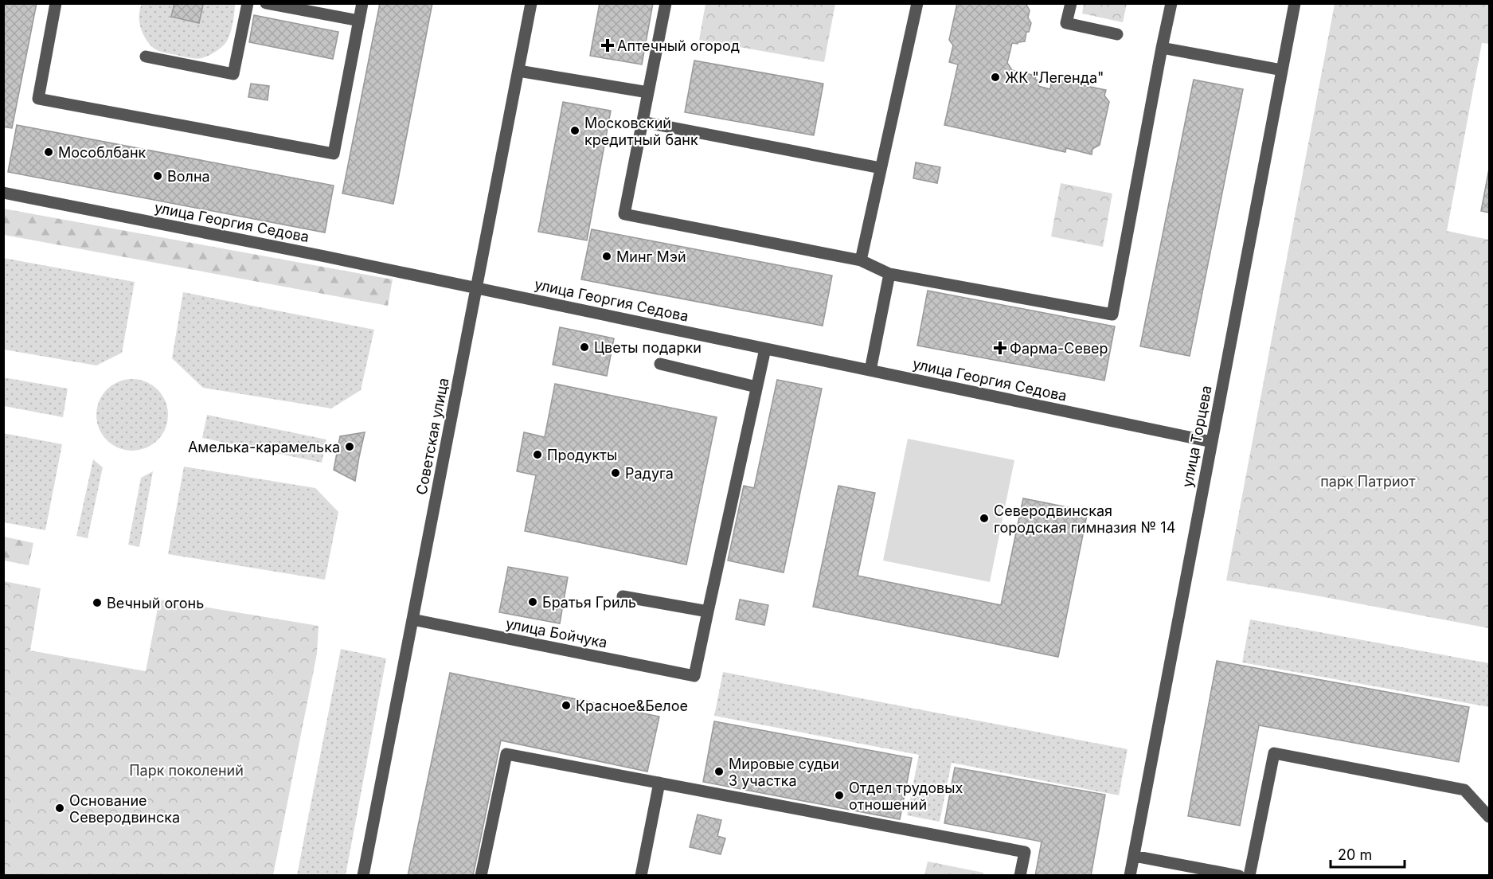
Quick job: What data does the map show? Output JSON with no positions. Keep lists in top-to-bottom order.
{
  "streets": {
    "street": [
      "улица Георгия Седова",
      "Советская улица",
      "улица Торцева",
      "улица Бойчука"
    ]
  },
  "crossings": [
    ["улица Георгия Седова", "Советская улица"],
    ["улица Георгия Седова", "улица Торцева"],
    ["Советская улица", "улица Бойчука"]
  ],
  "parks": ["парк Патриот", "Парк поколений"],
  "places": {
    "health": ["Аптечный огород", "Фарма-Север"],
    "other": [
      "ЖК \"Легенда\"",
      "Московский кредитный банк",
      "Мособлбанк",
      "Волна",
      "Минг Мэй",
      "Цветы подарки",
      "Амелька-карамелька",
      "Продукты",
      "Радуга",
      "Северодвинская городская гимназия № 14",
      "Братья Гриль",
      "Вечный огонь",
      "Красное&Белое",
      "Мировые судьи 3 участка",
      "Отдел трудовых отношений",
      "Основание Северодвинска"
    ]
  },
  "scale_bar": "20 m"
}
